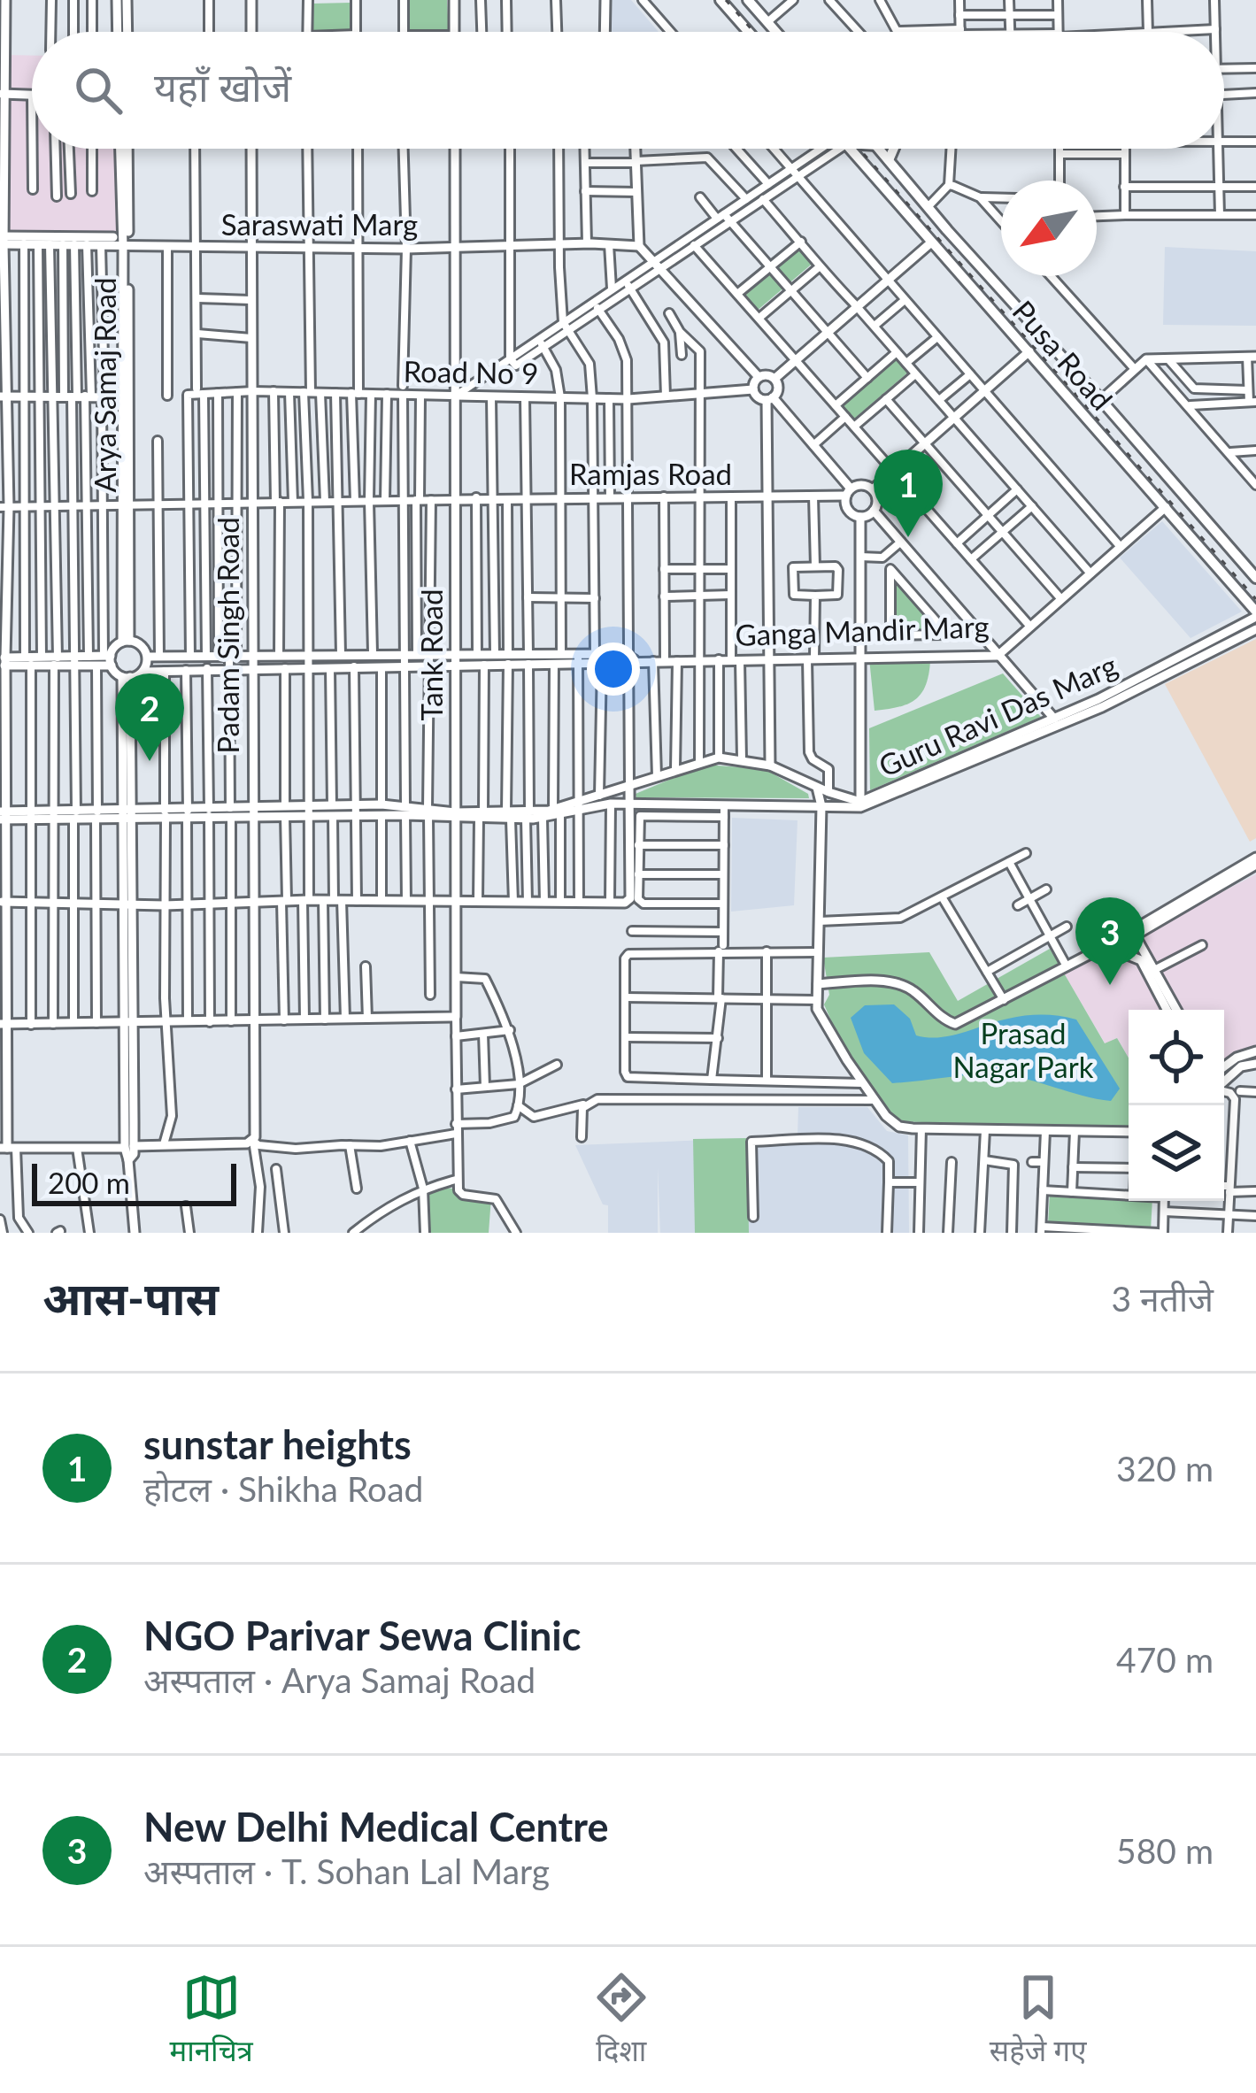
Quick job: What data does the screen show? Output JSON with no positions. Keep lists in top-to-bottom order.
{
  "streets": {
    "main road": ["Pusa Road"],
    "street": [
      "Saraswati Marg",
      "Road No 9",
      "Arya Samaj Road",
      "Ramjas Road",
      "Ganga Mandir Marg",
      "Padam Singh Road",
      "Tank Road",
      "Guru Ravi Das Marg"
    ]
  },
  "crossings": [
    ["Saraswati Marg", "Arya Samaj Road"],
    ["Saraswati Marg", "Padam Singh Road"],
    ["Saraswati Marg", "Tank Road"],
    ["Pusa Road", "Ganga Mandir Marg"],
    ["Pusa Road", "Guru Ravi Das Marg"],
    ["Road No 9", "Padam Singh Road"],
    ["Road No 9", "Tank Road"],
    ["Ramjas Road", "Tank Road"],
    ["Ganga Mandir Marg", "Tank Road"],
    ["Padam Singh Road", "Guru Ravi Das Marg"],
    ["Tank Road", "Guru Ravi Das Marg"]
  ],
  "parks": ["Prasad Nagar Park"],
  "scale_bar": "200 m",
  "north": "bottom left",
  "page": {
    "search": "यहाँ खोजें",
    "pins": ["1", "2", "3"],
    "scale": "200 m",
    "heading": ["आस-पास", "3 नतीजे"],
    "list": [
      {
        "mark": "1",
        "name": "sunstar heights",
        "note": "होटल · Shikha Road",
        "value": "320 m"
      },
      {
        "mark": "2",
        "name": "NGO Parivar Sewa Clinic",
        "note": "अस्पताल · Arya Samaj Road",
        "value": "470 m"
      },
      {
        "mark": "3",
        "name": "New Delhi Medical Centre",
        "note": "अस्पताल · T. Sohan Lal Marg",
        "value": "580 m"
      }
    ],
    "nav": ["मानचित्र", "दिशा", "सहेजे गए"]
  }
}
